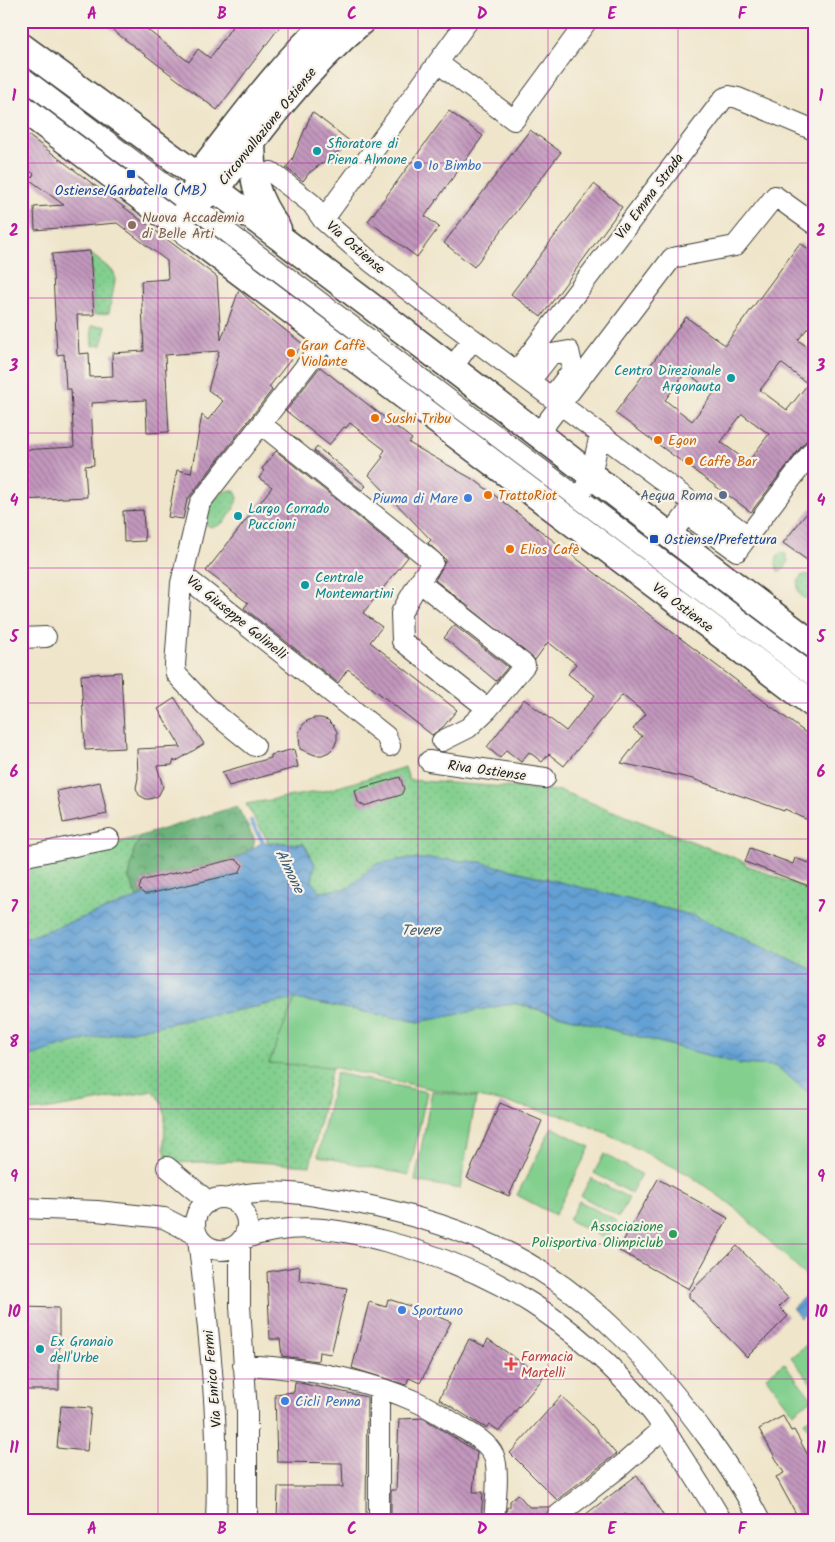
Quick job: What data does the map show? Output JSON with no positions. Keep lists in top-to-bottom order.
{
  "streets": {
    "main road": ["Circonvallazione Ostiense", "Via Ostiense"],
    "street": [
      "Via Emma Strada",
      "Via Giuseppe Golinelli",
      "Riva Ostiense",
      "Via Enrico Fermi"
    ]
  },
  "crossings": [
    ["Circonvallazione Ostiense", "Via Ostiense"],
    ["Via Emma Strada", "Via Ostiense"],
    ["Via Ostiense", "Via Giuseppe Golinelli"]
  ],
  "water": ["Almone", "Tevere"],
  "places": {
    "other": [
      "Sfioratore di Piena Almone",
      "Io Bimbo",
      "Nuova Accademia di Belle Arti",
      "Gran Caffè Violante",
      "Centro Direzionale Argonauta",
      "Sushi Tribu",
      "Egon",
      "Caffe Bar",
      "TrattoRiot",
      "Aequa Roma",
      "Piuma di Mare",
      "Largo Corrado Puccioni",
      "Elios Cafè",
      "Centrale Montemartini",
      "Associazione Polisportiva Olimpiclub",
      "Sportuno",
      "Ex Granaio dell'Urbe",
      "Cicli Penna"
    ],
    "transit": ["Ostiense/Garbatella (MB)", "Ostiense/Prefettura"],
    "health": ["Farmacia Martelli"]
  },
  "grid": {
    "columns": [
      "A",
      "B",
      "C",
      "D",
      "E",
      "F"
    ],
    "rows": [
      "1",
      "2",
      "3",
      "4",
      "5",
      "6",
      "7",
      "8",
      "9",
      "10",
      "11"
    ]
  }
}
